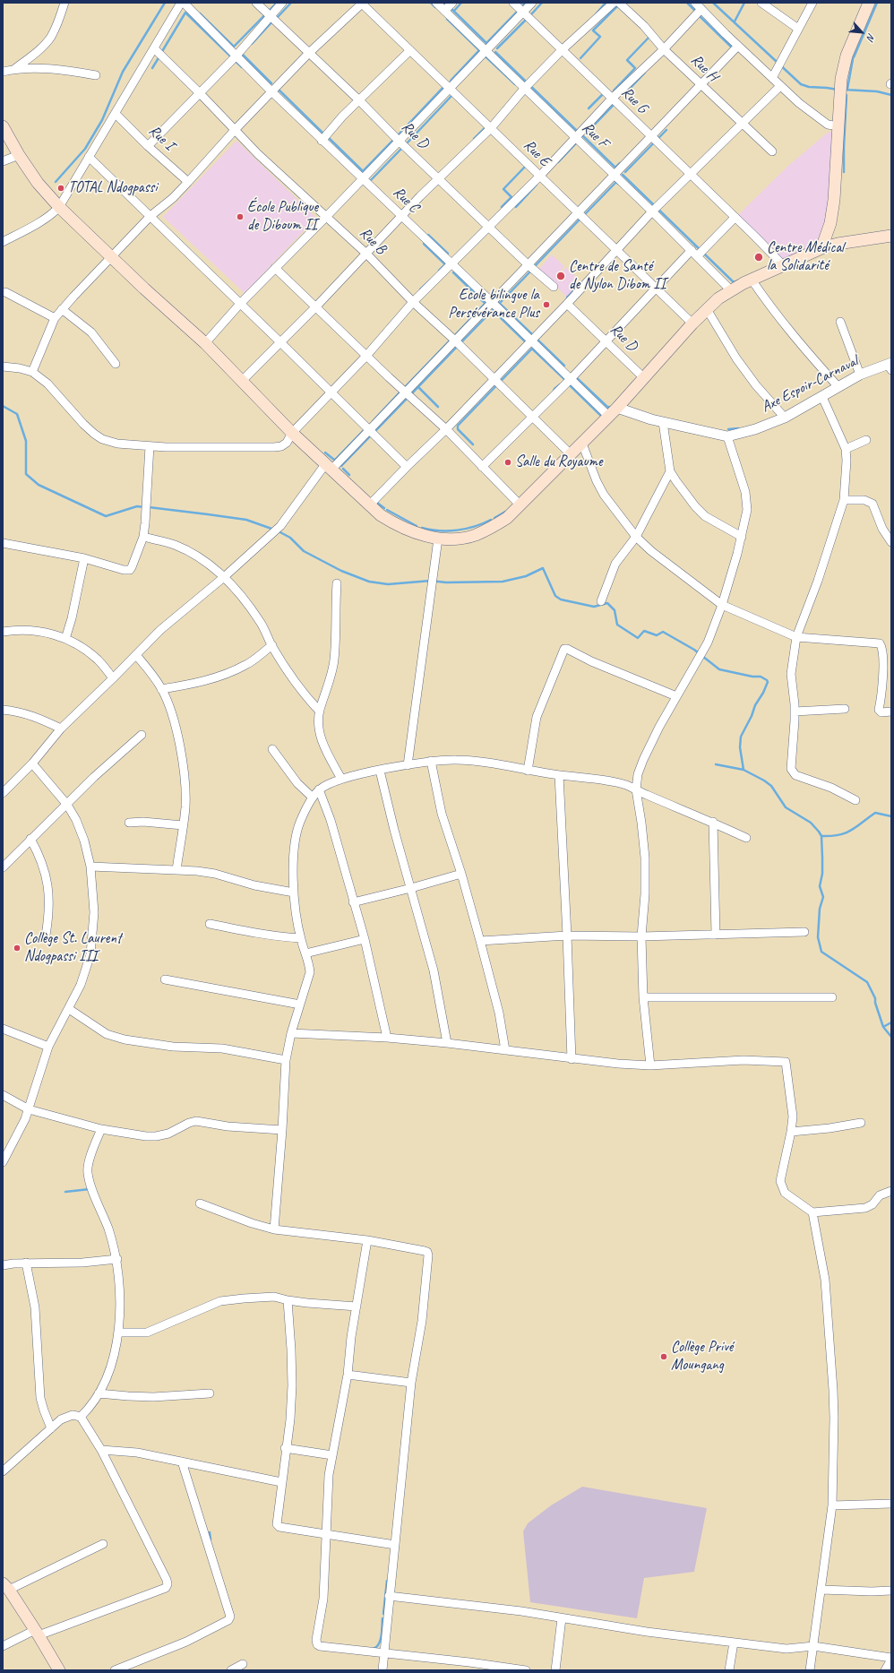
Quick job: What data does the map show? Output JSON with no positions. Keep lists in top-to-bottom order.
{
  "streets": {
    "street": [
      "Rue H",
      "Rue G",
      "Rue D",
      "Rue F",
      "Rue I",
      "Rue E",
      "Rue C",
      "Rue B",
      "Axe Espoir-Carnaval"
    ]
  },
  "crossings": [
    ["Rue C", "Axe Espoir-Carnaval"]
  ],
  "places": [
    "TOTAL Ndogpassi",
    "École Publique de Diboum II",
    "Centre Médical la Solidarité",
    "Centre de Santé de Nylon Dibom II",
    "Ecole bilingue la Persévérance Plus",
    "Salle du Royaume",
    "Collège St. Laurent Ndogpassi III",
    "Collège Privé Moungang"
  ],
  "north": "bottom right"
}
